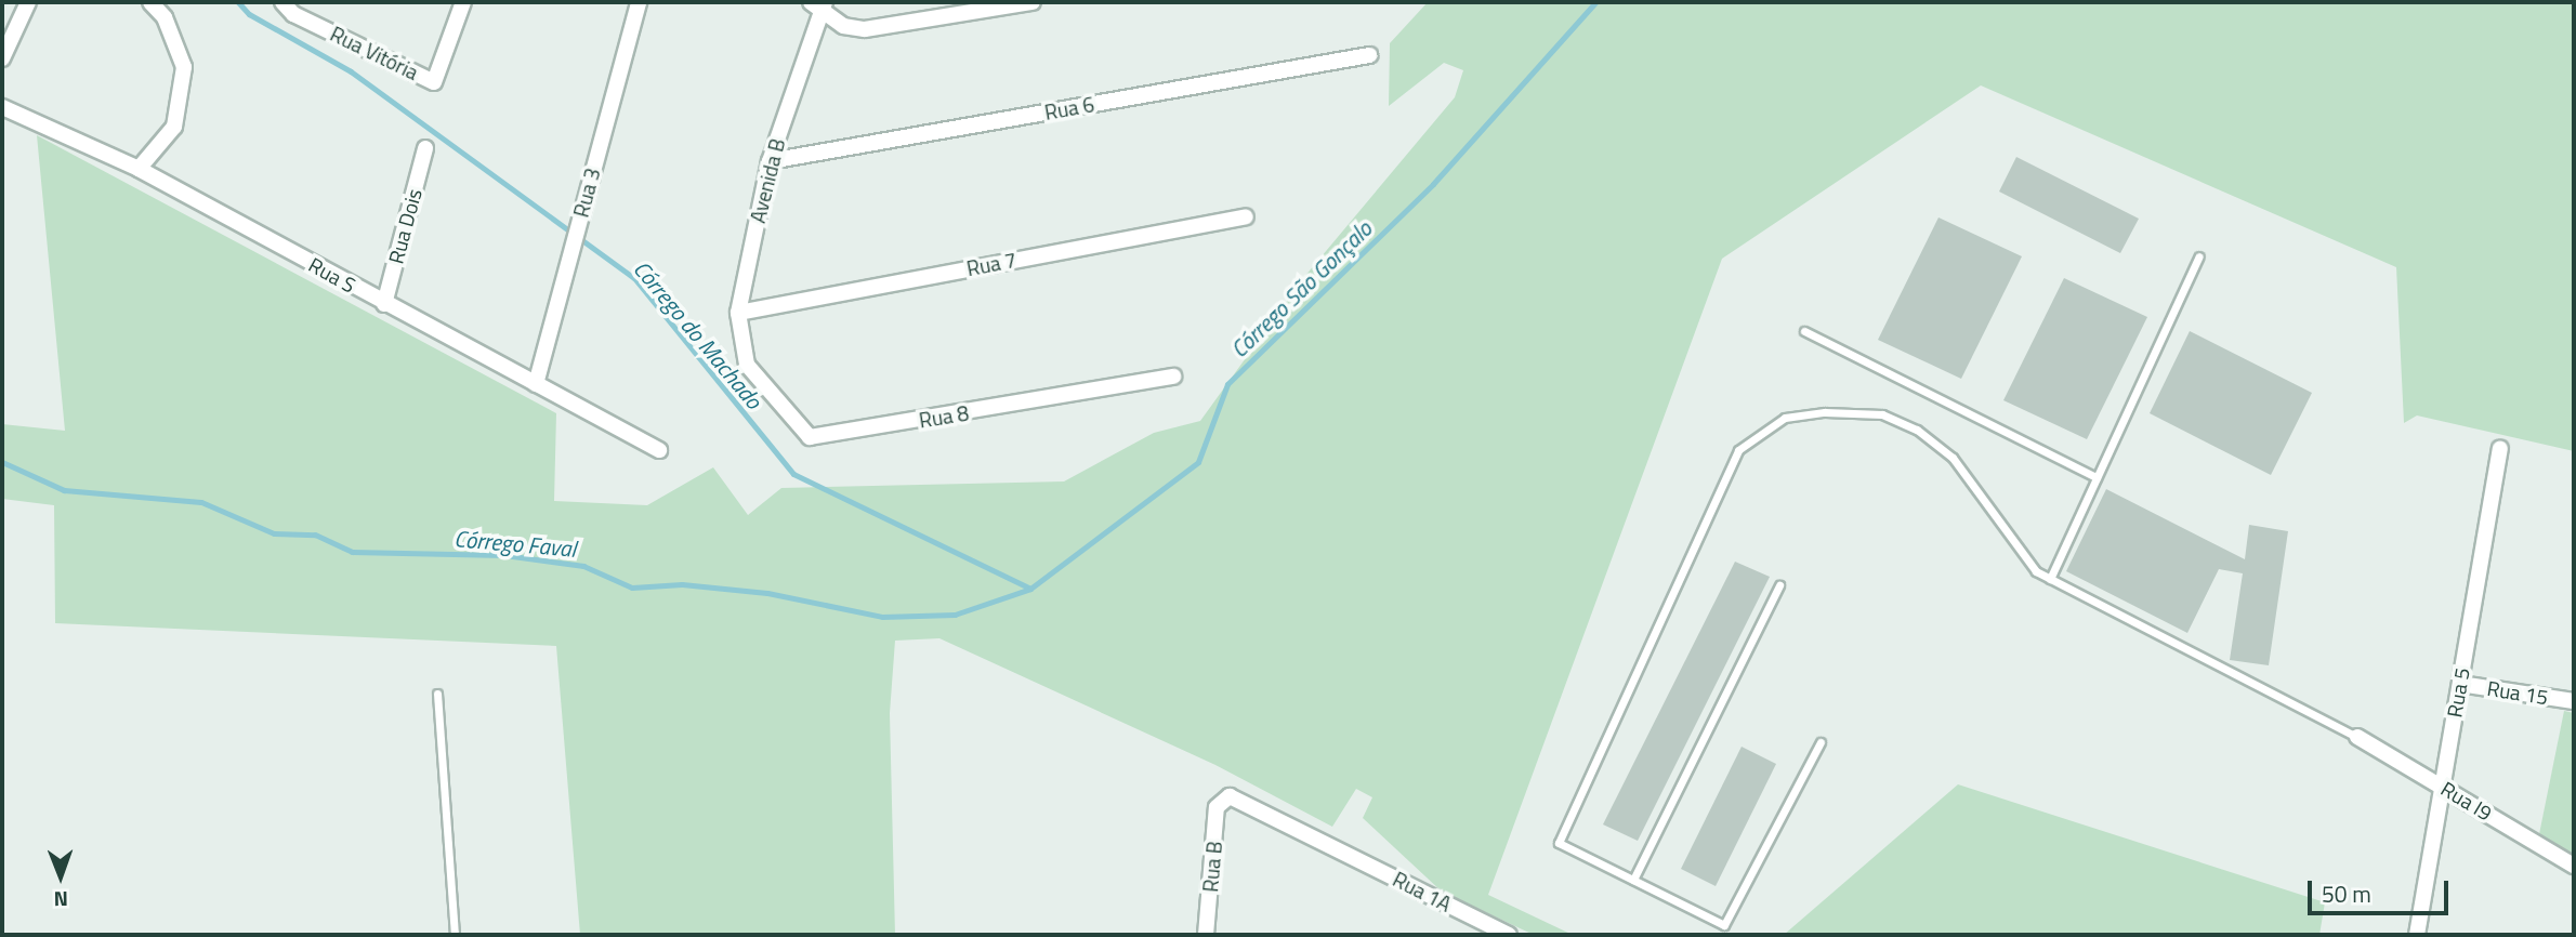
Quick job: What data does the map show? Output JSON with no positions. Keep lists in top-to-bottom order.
{
  "streets": {
    "street": [
      "Rua Vitória",
      "Rua 6",
      "Avenida B",
      "Rua 3",
      "Rua Dois",
      "Rua 7",
      "Rua S",
      "Rua 8",
      "Rua 5",
      "Rua 15",
      "Rua I9",
      "Rua B",
      "Rua 1A"
    ]
  },
  "crossings": [
    ["Rua 6", "Avenida B"],
    ["Avenida B", "Rua 7"],
    ["Avenida B", "Rua 8"],
    ["Rua 3", "Rua S"],
    ["Rua Dois", "Rua S"],
    ["Rua 5", "Rua 15"],
    ["Rua 5", "Rua I9"],
    ["Rua B", "Rua 1A"]
  ],
  "water": ["Córrego São Gonçalo", "Córrego do Machado", "Córrego Faval"],
  "scale_bar": "50 m",
  "north": "bottom"
}
